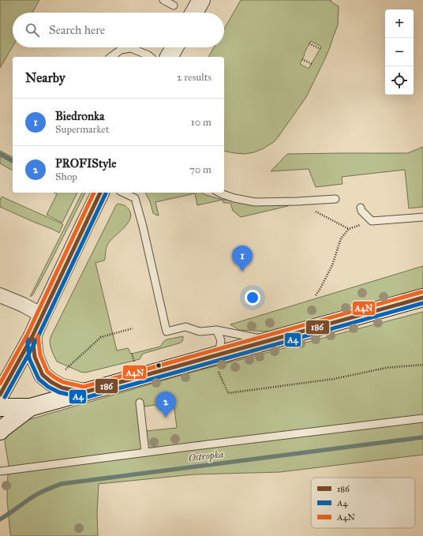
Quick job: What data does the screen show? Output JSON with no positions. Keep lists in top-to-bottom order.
{
  "water": ["Ostropka"],
  "lines": ["transit line 186", "transit line A4N", "transit line A4"],
  "legend": ["186", "A4", "A4N"],
  "page": {
    "map_buttons": ["+", "−"],
    "search": "Search here",
    "heading": ["Nearby", "2 results"],
    "list": [
      {
        "mark": "1",
        "name": "Biedronka",
        "note": "Supermarket",
        "value": "10 m"
      },
      {
        "mark": "2",
        "name": "PROFIStyle",
        "note": "Shop",
        "value": "70 m"
      }
    ],
    "pins": ["1", "2"]
  }
}
